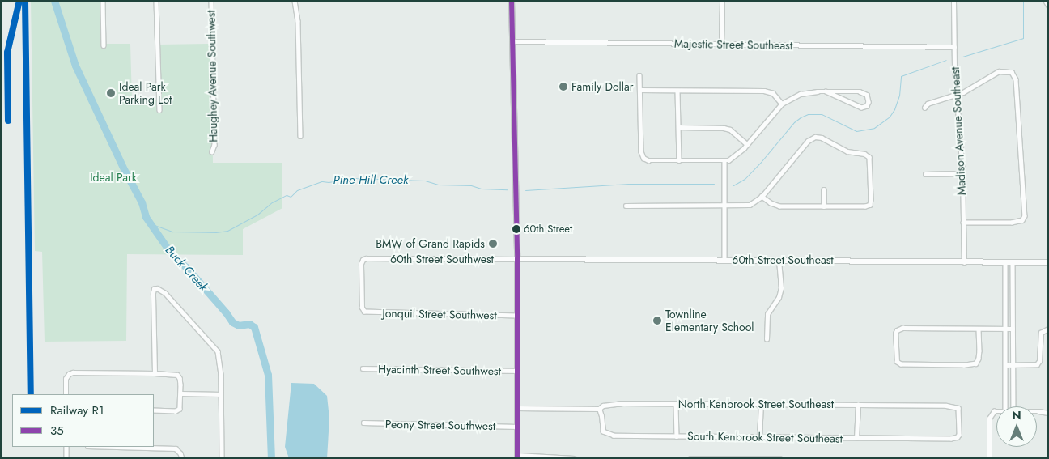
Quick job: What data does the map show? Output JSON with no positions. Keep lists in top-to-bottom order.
{
  "streets": {
    "main road": ["60th Street Southeast"],
    "street": [
      "Majestic Street Southeast",
      "Haughey Avenue Southwest",
      "Madison Avenue Southeast",
      "60th Street Southwest",
      "Jonquil Street Southwest",
      "Hyacinth Street Southwest",
      "North Kenbrook Street Southeast",
      "Peony Street Southwest",
      "South Kenbrook Street Southeast"
    ]
  },
  "crossings": [
    ["Majestic Street Southeast", "Madison Avenue Southeast"],
    ["Madison Avenue Southeast", "60th Street Southeast"],
    ["60th Street Southwest", "60th Street Southeast"],
    ["60th Street Southwest", "Jonquil Street Southwest"],
    ["North Kenbrook Street Southeast", "South Kenbrook Street Southeast"]
  ],
  "water": ["Pine Hill Creek", "Buck Creek"],
  "parks": ["Ideal Park"],
  "places": [
    "Family Dollar",
    "Ideal Park Parking Lot",
    "60th Street",
    "BMW of Grand Rapids",
    "Townline Elementary School"
  ],
  "lines": ["rail line R1", "transit line 35"],
  "legend": ["Railway R1", "35"],
  "north": "top"
}
